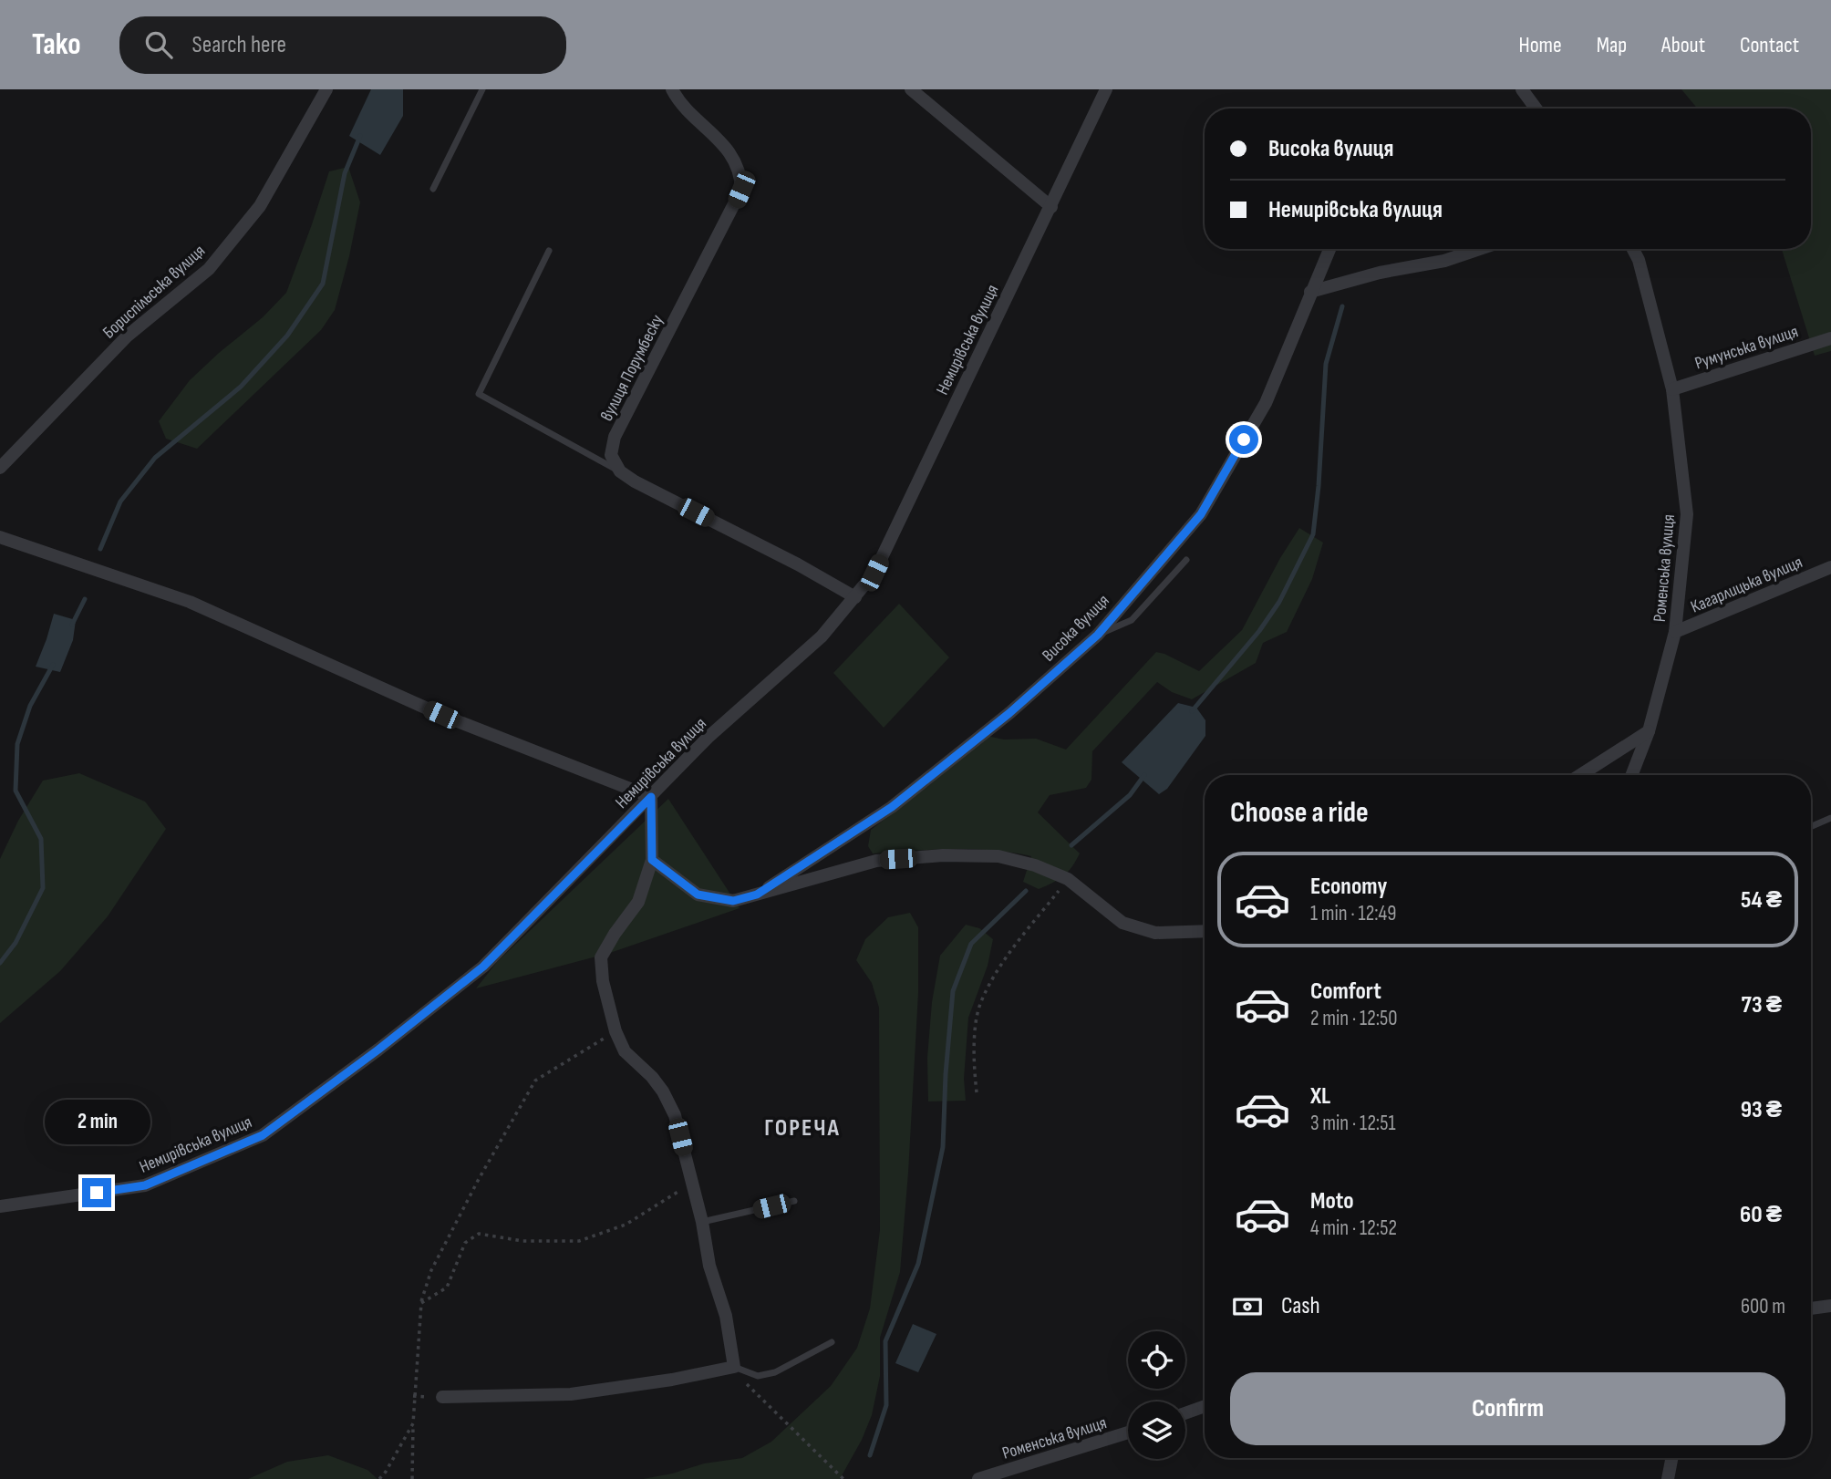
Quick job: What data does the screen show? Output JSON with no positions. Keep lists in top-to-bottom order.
{
  "streets": {
    "street": [
      "Бориспільська вулиця",
      "Немирівська вулиця",
      "Румунська вулиця",
      "вулиця Порумбеску",
      "Роменська вулиця",
      "Кагарлицька вулиця",
      "Висока вулиця"
    ]
  },
  "crossings": [
    ["Румунська вулиця", "Роменська вулиця"],
    ["Роменська вулиця", "Кагарлицька вулиця"]
  ],
  "districts": ["ГОРЕЧА"],
  "page": {
    "header": "Tako",
    "search": "Search here",
    "nav": [
      "Home",
      "Map",
      "About",
      "Contact"
    ],
    "banner": ["Висока вулиця", "Немирівська вулиця"],
    "heading": "Choose a ride",
    "list": [
      {
        "name": "Economy",
        "note": "1 min · 12:49",
        "value": "54 ₴"
      },
      {
        "name": "Comfort",
        "note": "2 min · 12:50",
        "value": "73 ₴"
      },
      {
        "name": "XL",
        "note": "3 min · 12:51",
        "value": "93 ₴"
      },
      {
        "name": "Moto",
        "note": "4 min · 12:52",
        "value": "60 ₴"
      }
    ],
    "bubble": "2 min",
    "pay": ["Cash", "600 m"],
    "buttons": "Confirm"
  }
}
